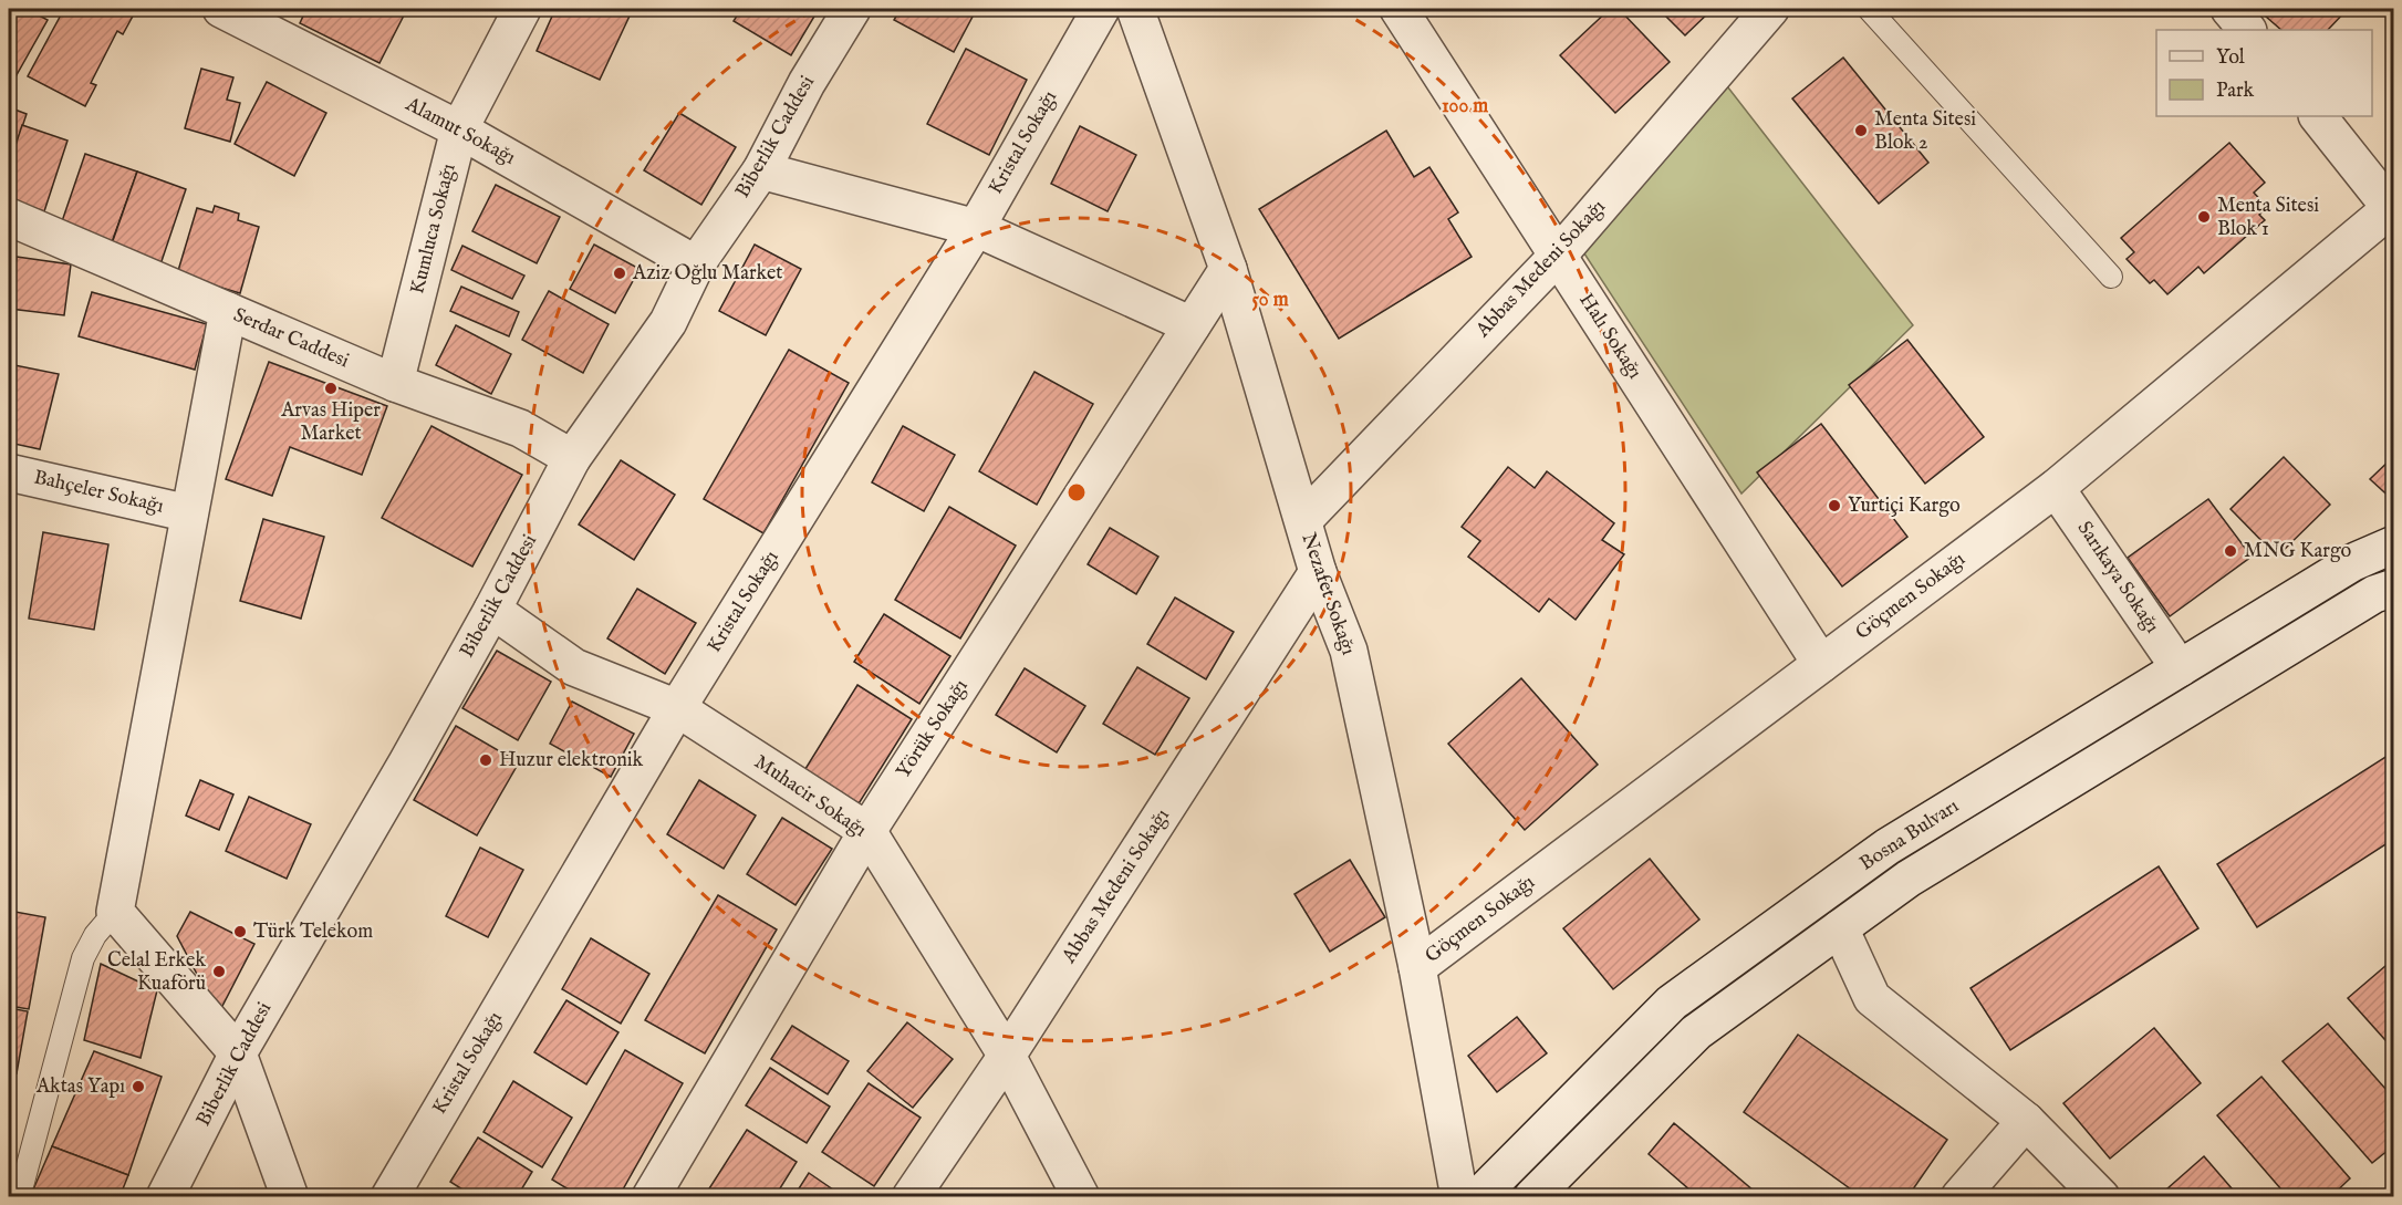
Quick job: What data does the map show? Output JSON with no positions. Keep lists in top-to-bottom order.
{
  "streets": {
    "street": [
      "Alamut Sokağı",
      "Biberlik Caddesi",
      "Kristal Sokağı",
      "Kumluca Sokağı",
      "Abbas Medeni Sokağı",
      "Halı Sokağı",
      "Serdar Caddesi",
      "Bahçeler Sokağı",
      "Sarıkaya Sokağı",
      "Nezafet Sokağı",
      "Göçmen Sokağı",
      "Yörük Sokağı",
      "Muhacir Sokağı",
      "Bosna Bulvarı"
    ]
  },
  "crossings": [
    ["Alamut Sokağı", "Biberlik Caddesi"],
    ["Alamut Sokağı", "Kumluca Sokağı"],
    ["Biberlik Caddesi", "Serdar Caddesi"],
    ["Biberlik Caddesi", "Muhacir Sokağı"],
    ["Kristal Sokağı", "Muhacir Sokağı"],
    ["Kumluca Sokağı", "Serdar Caddesi"],
    ["Abbas Medeni Sokağı", "Halı Sokağı"],
    ["Abbas Medeni Sokağı", "Nezafet Sokağı"],
    ["Abbas Medeni Sokağı", "Muhacir Sokağı"],
    ["Halı Sokağı", "Göçmen Sokağı"],
    ["Sarıkaya Sokağı", "Göçmen Sokağı"],
    ["Sarıkaya Sokağı", "Bosna Bulvarı"],
    ["Nezafet Sokağı", "Göçmen Sokağı"],
    ["Nezafet Sokağı", "Yörük Sokağı"],
    ["Yörük Sokağı", "Muhacir Sokağı"]
  ],
  "places": [
    "Menta Sitesi Blok 2",
    "Menta Sitesi Blok 1",
    "Aziz Oğlu Market",
    "Arvas Hiper Market",
    "Yurtiçi Kargo",
    "MNG Kargo",
    "Huzur elektronik",
    "Türk Telekom",
    "Celal Erkek Kuaförü",
    "Aktas Yapı"
  ],
  "legend": ["Yol", "Park"],
  "rings": ["100 m", "50 m"]
}
